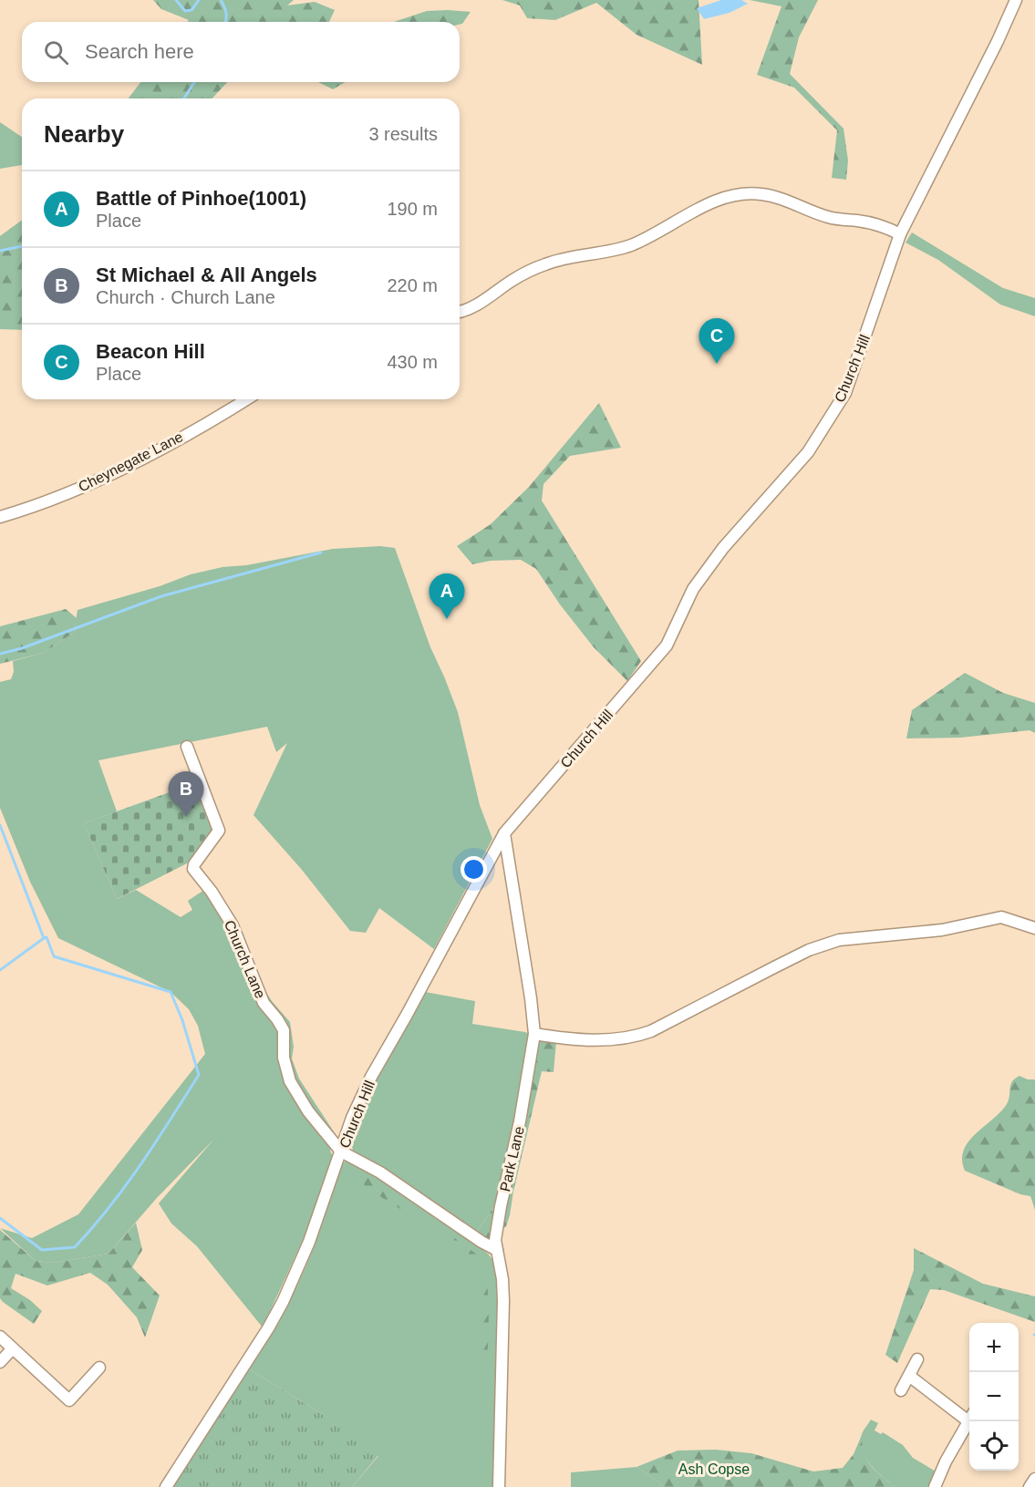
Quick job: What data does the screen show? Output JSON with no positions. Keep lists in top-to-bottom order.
{
  "streets": {
    "street": [
      "Church Hill",
      "Cheynegate Lane",
      "Church Lane",
      "Park Lane"
    ]
  },
  "crossings": [
    ["Church Hill", "Church Lane"],
    ["Church Hill", "Park Lane"],
    ["Church Lane", "Park Lane"]
  ],
  "parks": ["Ash Copse"],
  "page": {
    "search": "Search here",
    "heading": ["Nearby", "3 results"],
    "list": [
      {
        "mark": "A",
        "name": "Battle of Pinhoe(1001)",
        "note": "Place",
        "value": "190 m"
      },
      {
        "mark": "B",
        "name": "St Michael & All Angels",
        "note": "Church · Church Lane",
        "value": "220 m"
      },
      {
        "mark": "C",
        "name": "Beacon Hill",
        "note": "Place",
        "value": "430 m"
      }
    ],
    "pins": ["C", "A", "B"],
    "map_buttons": ["+", "−"]
  }
}
